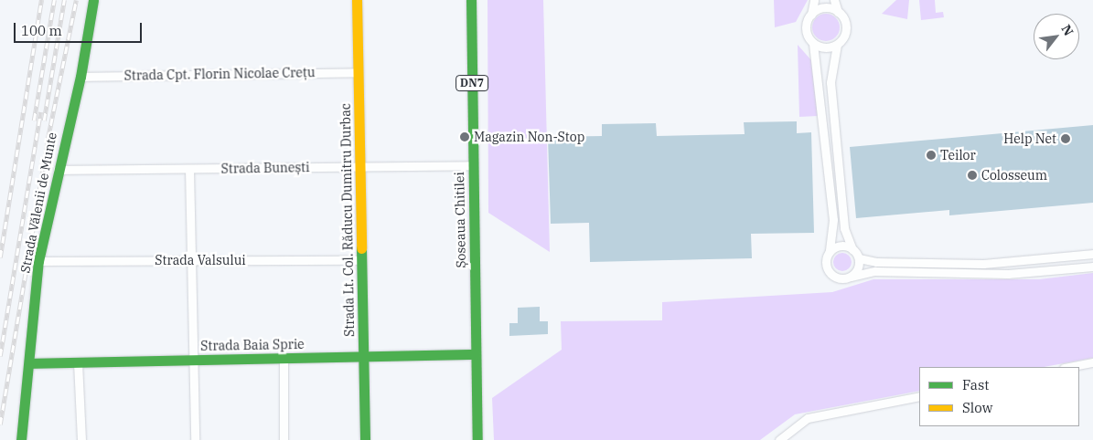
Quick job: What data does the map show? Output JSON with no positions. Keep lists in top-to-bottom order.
{
  "streets": {
    "street": [
      "Strada Cpt. Florin Nicolae Crețu",
      "DN7",
      "Strada Bunești",
      "Strada Vălenii de Munte",
      "Strada Lt. Col. Răducu Dumitru Durbac",
      "Șoseaua Chitilei",
      "Strada Valsului",
      "Strada Baia Sprie"
    ]
  },
  "crossings": [
    ["Strada Cpt. Florin Nicolae Crețu", "Strada Vălenii de Munte"],
    ["Strada Cpt. Florin Nicolae Crețu", "Strada Lt. Col. Răducu Dumitru Durbac"],
    ["Strada Bunești", "Strada Vălenii de Munte"],
    ["Strada Bunești", "Strada Lt. Col. Răducu Dumitru Durbac"],
    ["Strada Bunești", "Șoseaua Chitilei"],
    ["Strada Vălenii de Munte", "Strada Valsului"],
    ["Strada Vălenii de Munte", "Strada Baia Sprie"],
    ["Strada Lt. Col. Răducu Dumitru Durbac", "Strada Valsului"],
    ["Strada Lt. Col. Răducu Dumitru Durbac", "Strada Baia Sprie"],
    ["Șoseaua Chitilei", "Strada Baia Sprie"]
  ],
  "places": [
    "Magazin Non-Stop",
    "Help Net",
    "Teilor",
    "Colosseum"
  ],
  "legend": ["Fast", "Slow"],
  "scale_bar": "100 m",
  "north": "top right"
}
